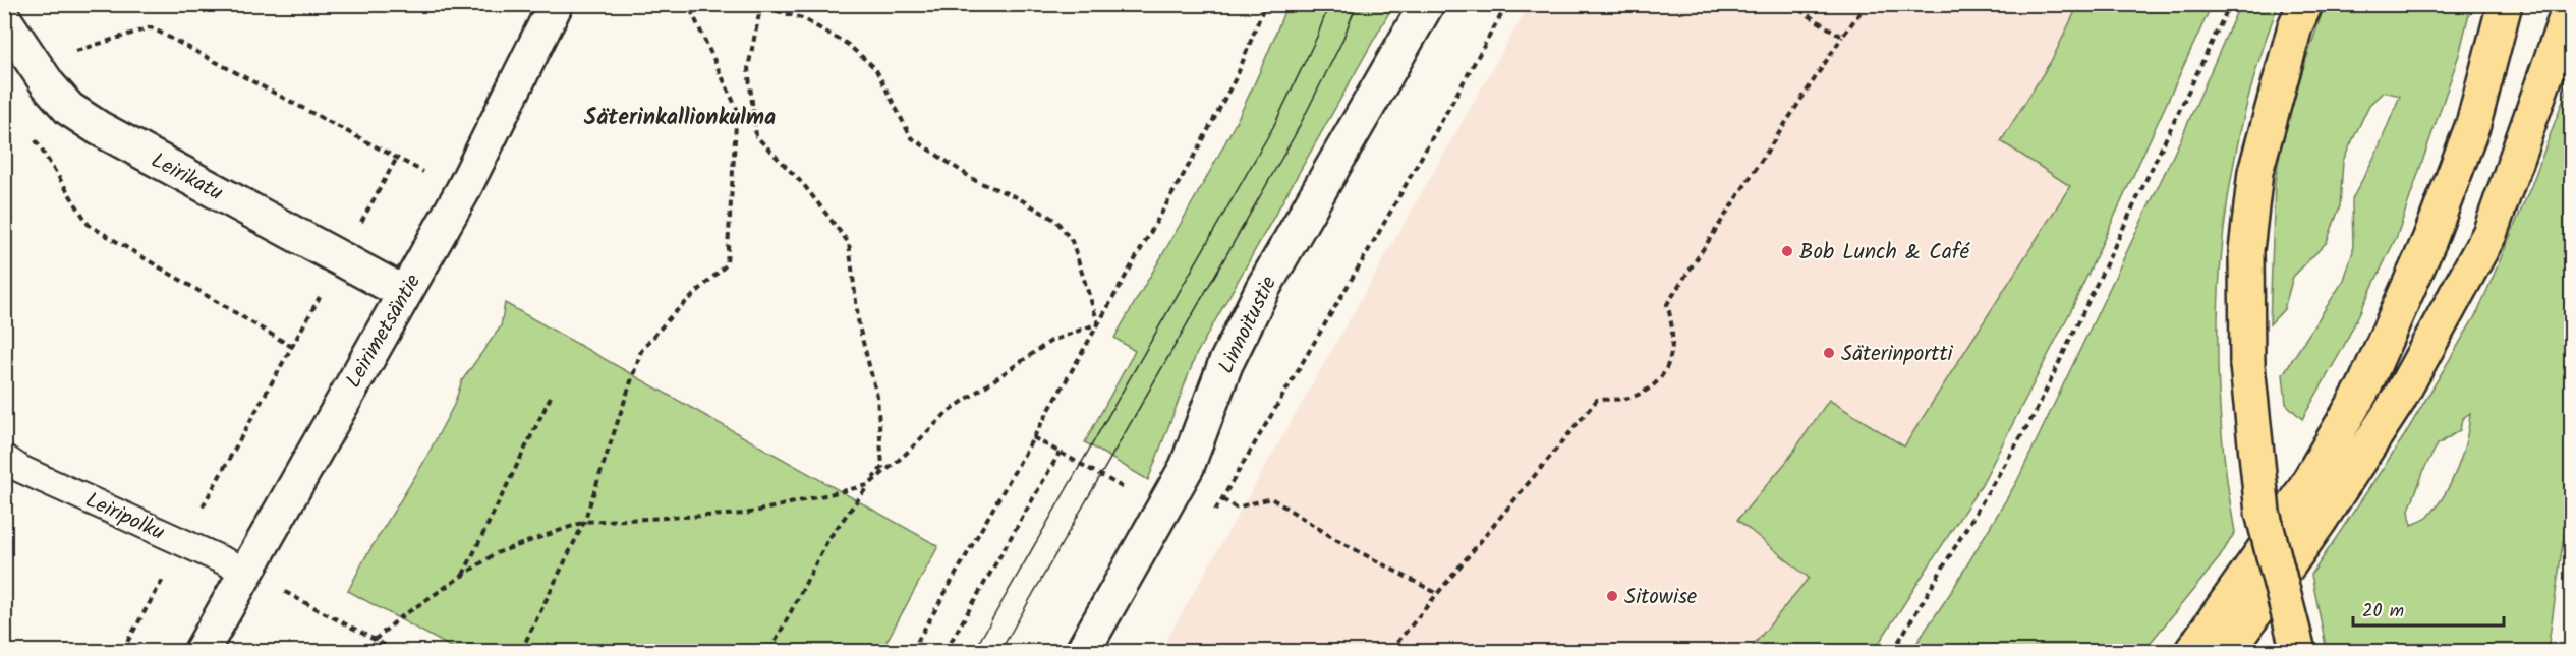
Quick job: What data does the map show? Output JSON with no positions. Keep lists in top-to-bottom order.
{
  "streets": {
    "street": ["Leirikatu", "Linnoitustie", "Leirimetsäntie"],
    "lane": ["Leiripolku"]
  },
  "crossings": [
    ["Leirikatu", "Leirimetsäntie"],
    ["Leirimetsäntie", "Leiripolku"]
  ],
  "districts": ["Säterinkallionkulma"],
  "places": ["Bob Lunch & Café", "Säterinportti", "Sitowise"],
  "scale_bar": "20 m"
}
